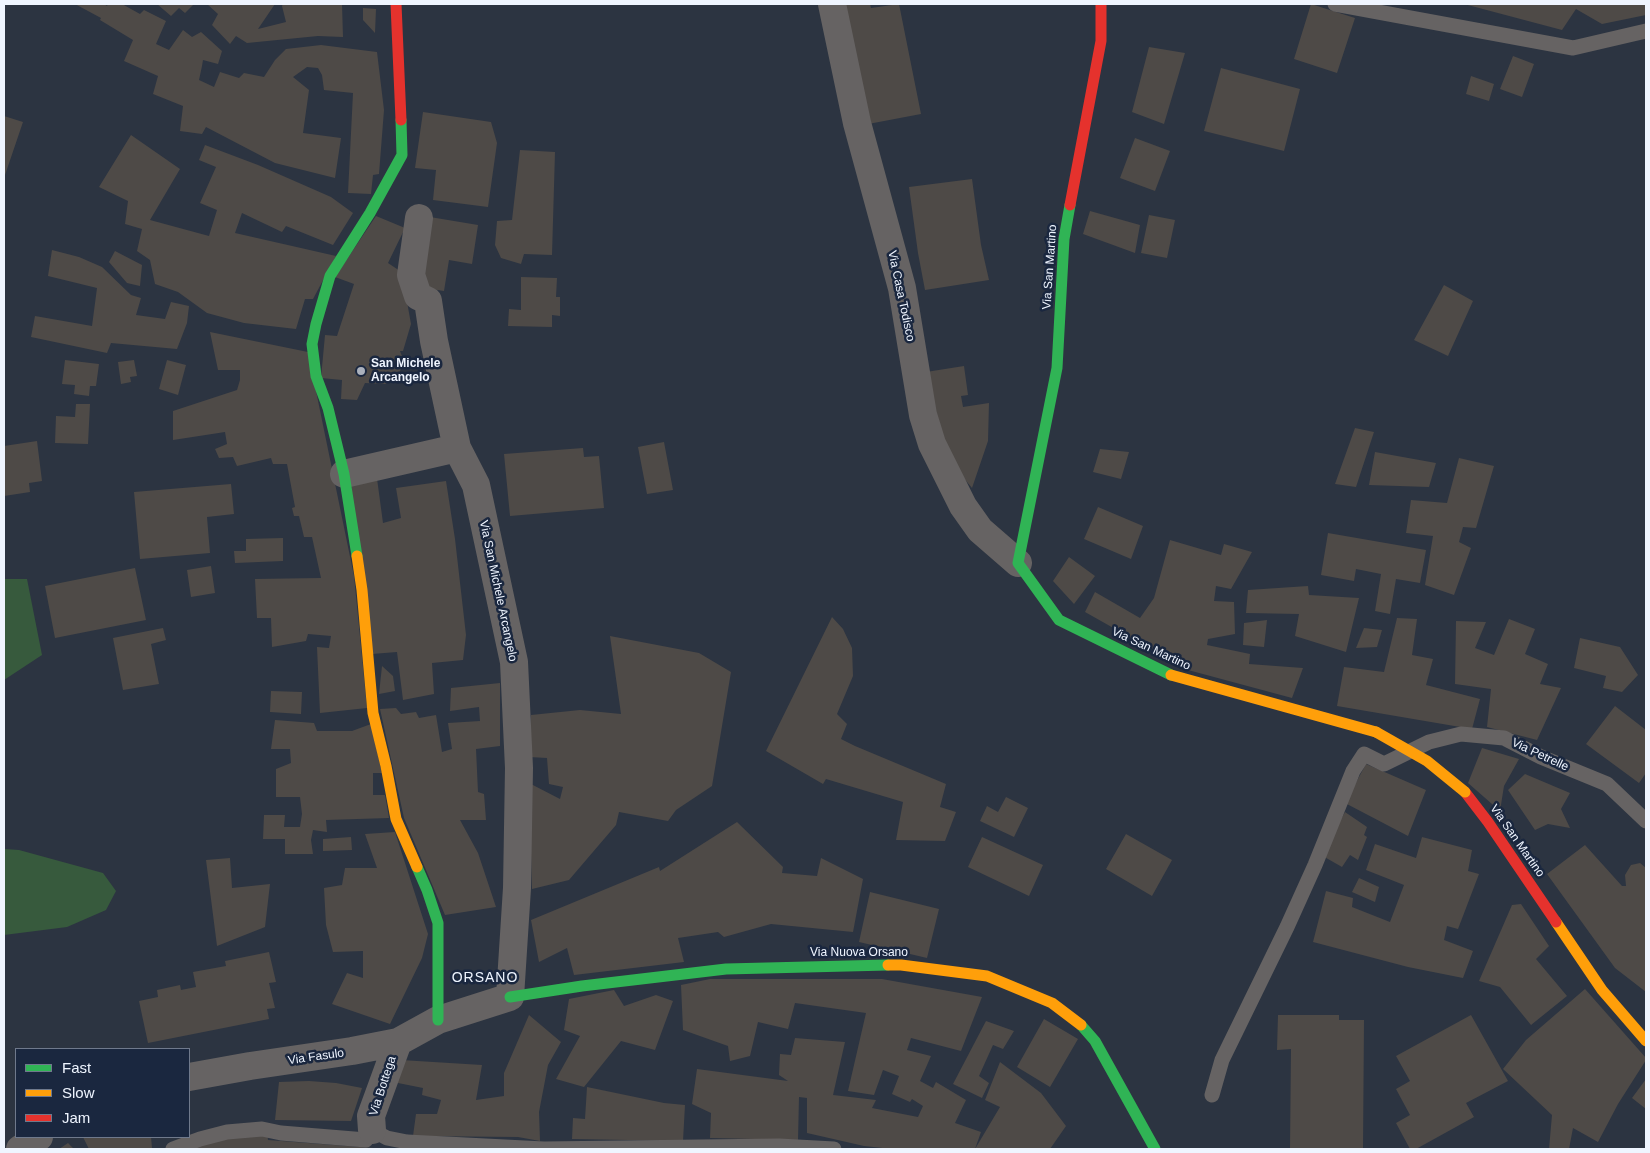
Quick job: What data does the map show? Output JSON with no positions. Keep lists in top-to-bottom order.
{
  "streets": {
    "street": [
      "Via San Martino",
      "Via Casa Todisco",
      "Via San Michele Arcangelo",
      "Via Nuova Orsano",
      "Via Fasulo",
      "Via Bottega"
    ],
    "lane": ["Via Petrelle"]
  },
  "crossings": [
    ["Via San Martino", "Via Casa Todisco"],
    ["Via San Michele Arcangelo", "Via Nuova Orsano"],
    ["Via San Michele Arcangelo", "Via Fasulo"],
    ["Via Nuova Orsano", "Via Fasulo"],
    ["Via Fasulo", "Via Bottega"]
  ],
  "districts": ["ORSANO"],
  "places": ["San Michele Arcangelo"],
  "legend": ["Fast", "Slow", "Jam"]
}
